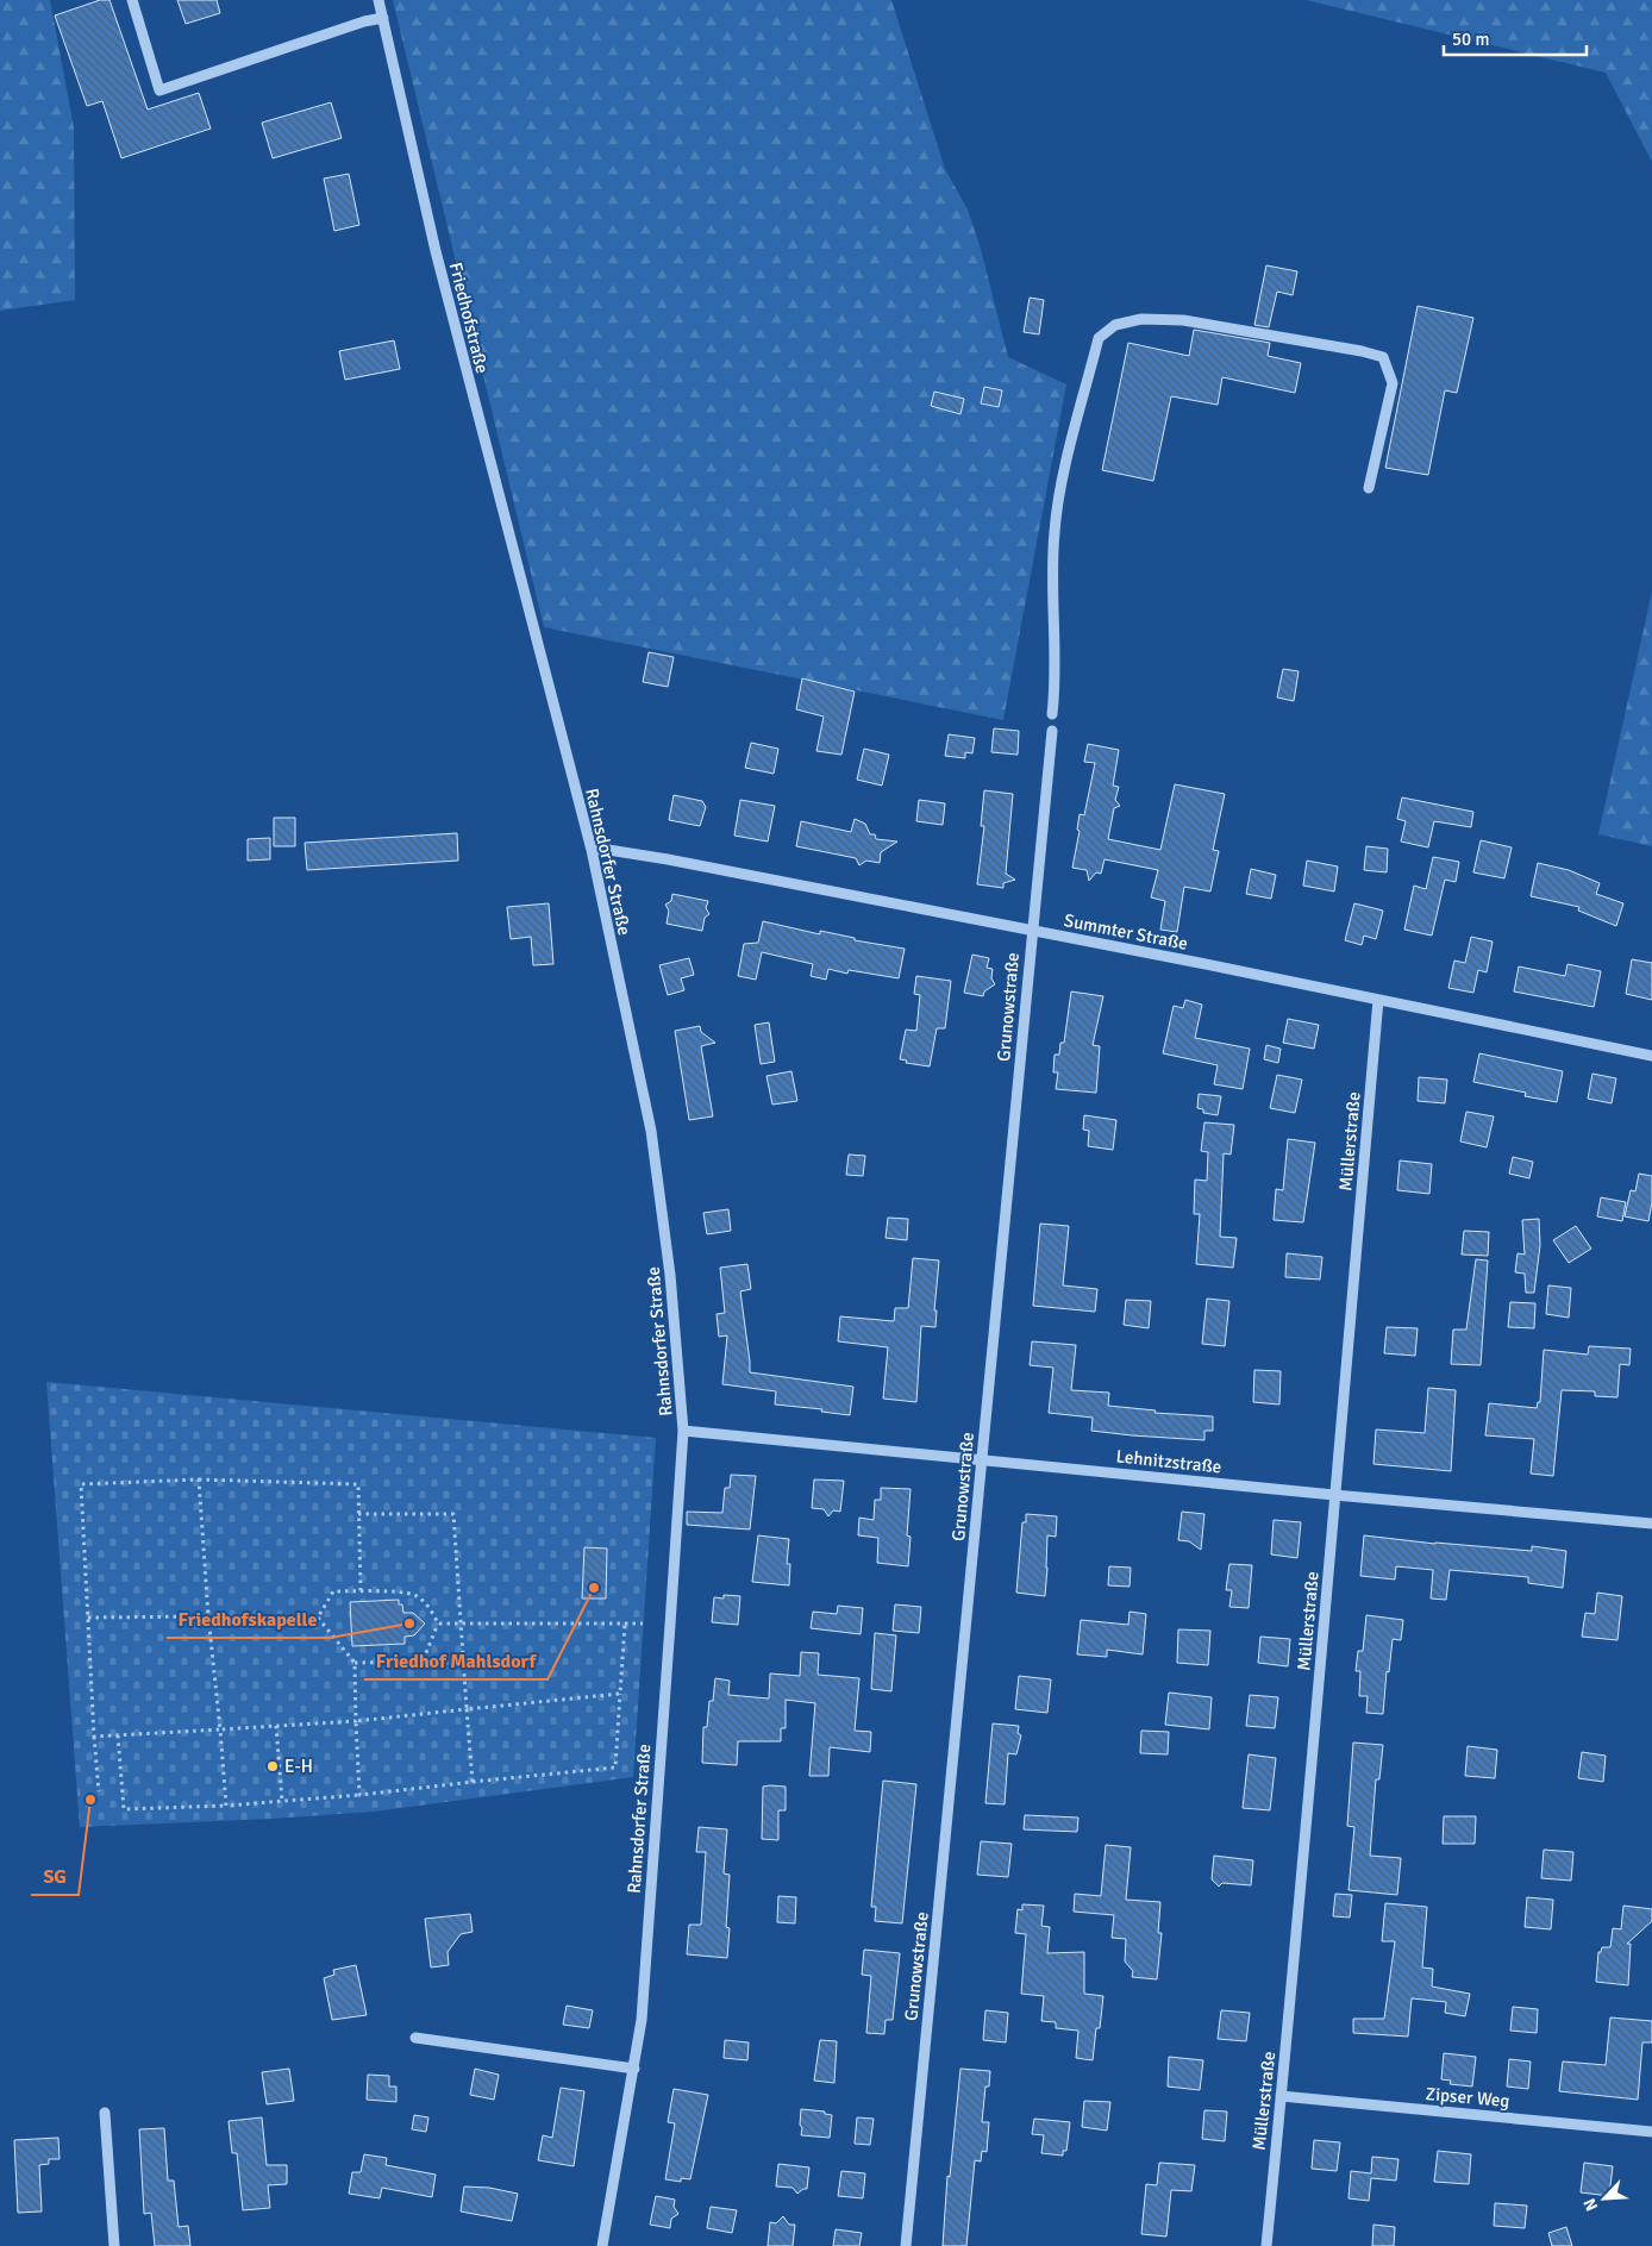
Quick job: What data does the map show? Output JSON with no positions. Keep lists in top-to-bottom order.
{
  "streets": {
    "street": [
      "Friedhofstraße",
      "Rahnsdorfer Straße",
      "Summter Straße",
      "Grunowstraße",
      "Müllerstraße",
      "Lehnitzstraße",
      "Zipser Weg"
    ]
  },
  "crossings": [
    ["Friedhofstraße", "Rahnsdorfer Straße"],
    ["Rahnsdorfer Straße", "Summter Straße"],
    ["Rahnsdorfer Straße", "Lehnitzstraße"],
    ["Summter Straße", "Grunowstraße"],
    ["Summter Straße", "Müllerstraße"],
    ["Grunowstraße", "Lehnitzstraße"],
    ["Müllerstraße", "Lehnitzstraße"],
    ["Müllerstraße", "Zipser Weg"]
  ],
  "places": [
    "Friedhof Mahlsdorf",
    "Friedhofskapelle",
    "E-H",
    "SG"
  ],
  "scale_bar": "50 m",
  "north": "bottom left"
}
